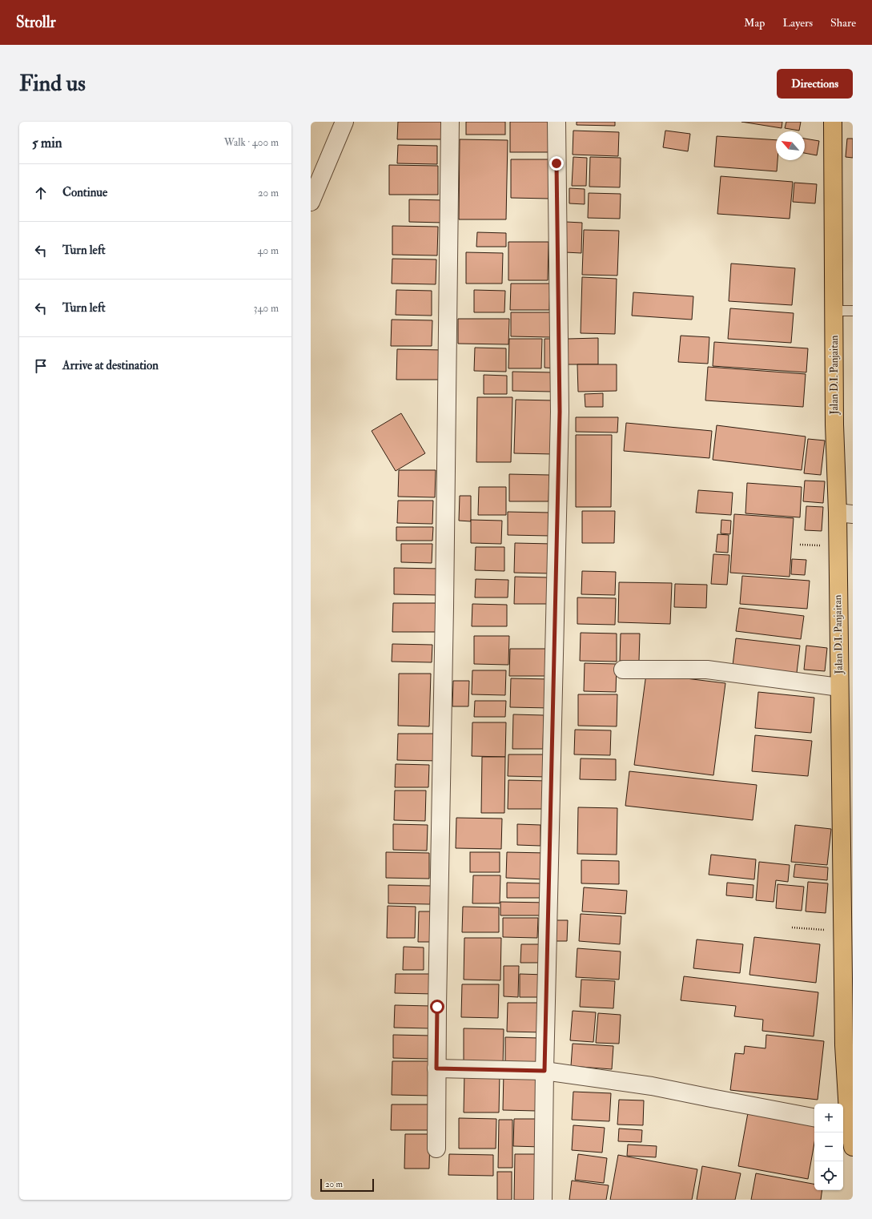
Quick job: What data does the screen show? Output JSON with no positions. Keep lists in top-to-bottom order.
{
  "streets": {
    "highway": ["Jalan D.I. Panjaitan"]
  },
  "scale_bar": "20 m",
  "north": "top left",
  "page": {
    "header": "Strollr",
    "nav": ["Map", "Layers", "Share"],
    "buttons": "Directions",
    "title": "Find us",
    "heading": ["5 min", "Walk · 400 m"],
    "list": [
      ["Continue", "20 m"],
      ["Turn left", "40 m"],
      ["Turn left", "340 m"],
      "Arrive at destination"
    ],
    "map_buttons": ["+", "−"],
    "scale": "20 m"
  }
}
